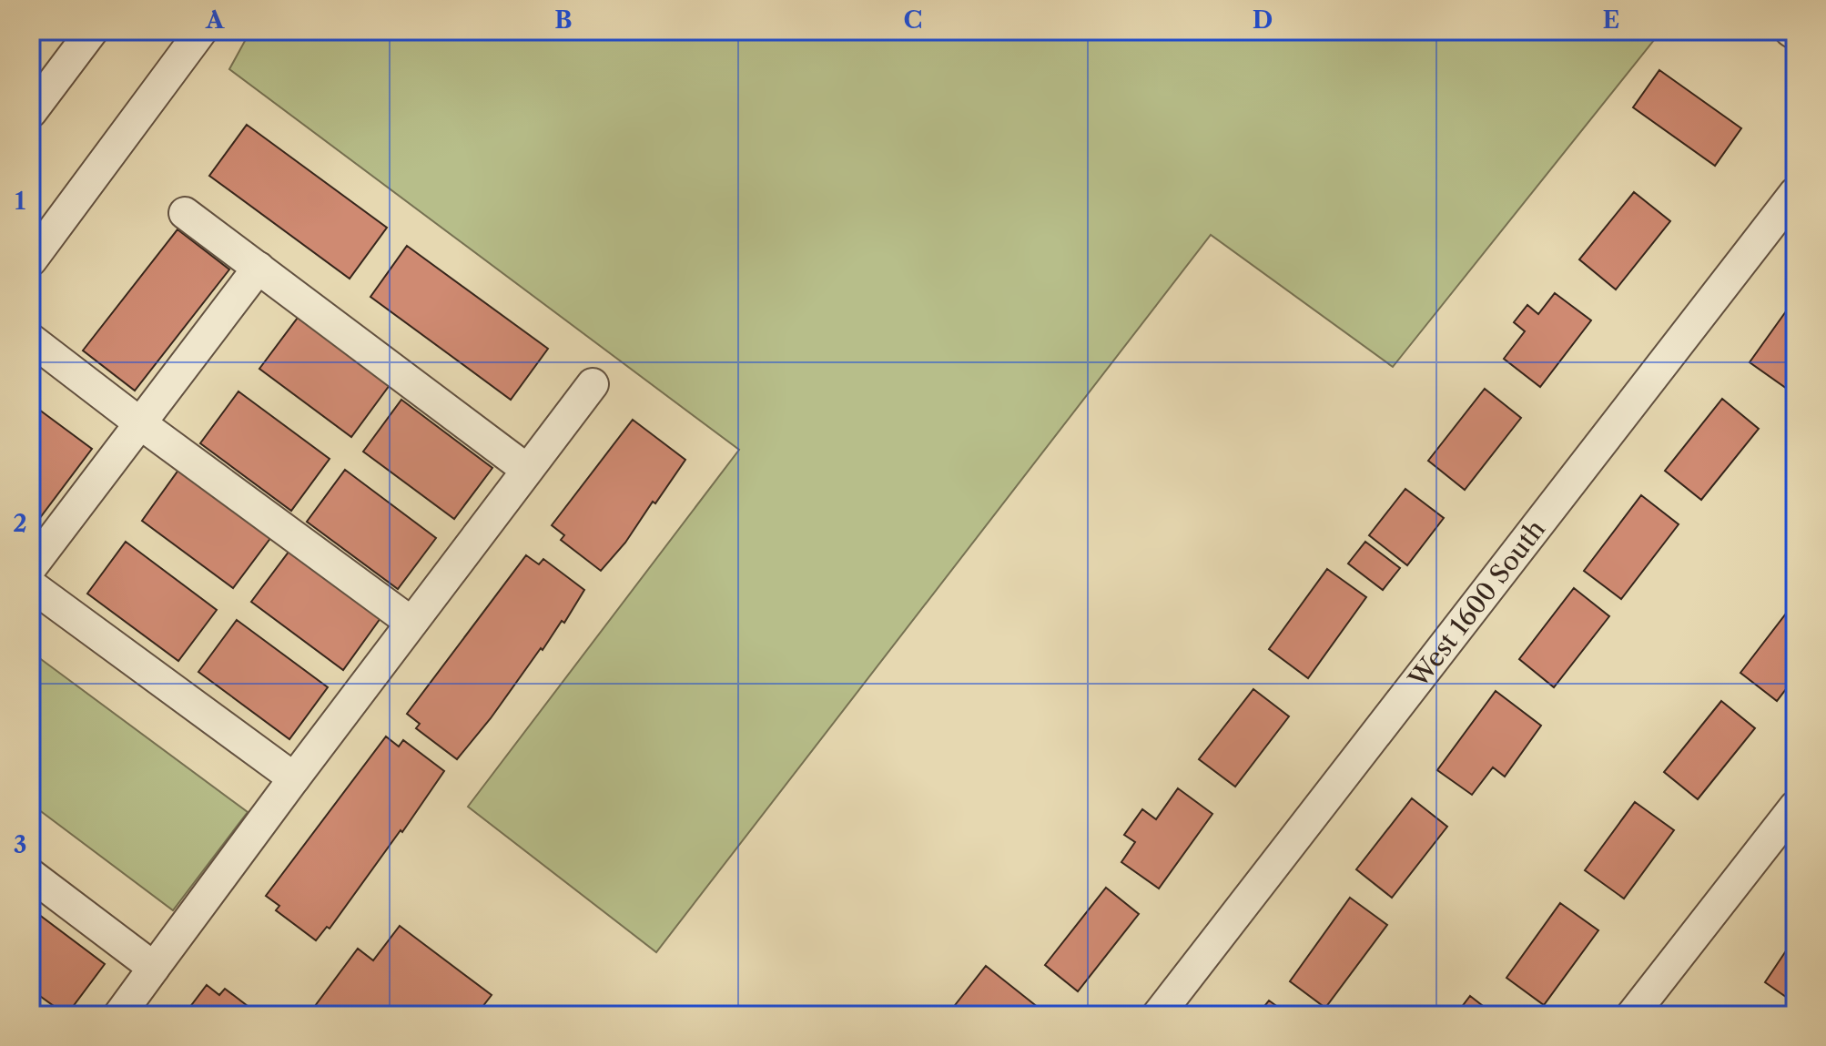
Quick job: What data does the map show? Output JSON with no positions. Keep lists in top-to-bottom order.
{
  "streets": {
    "street": ["West 1600 South"]
  },
  "grid": {
    "columns": [
      "A",
      "B",
      "C",
      "D",
      "E"
    ],
    "rows": ["1", "2", "3"]
  }
}
